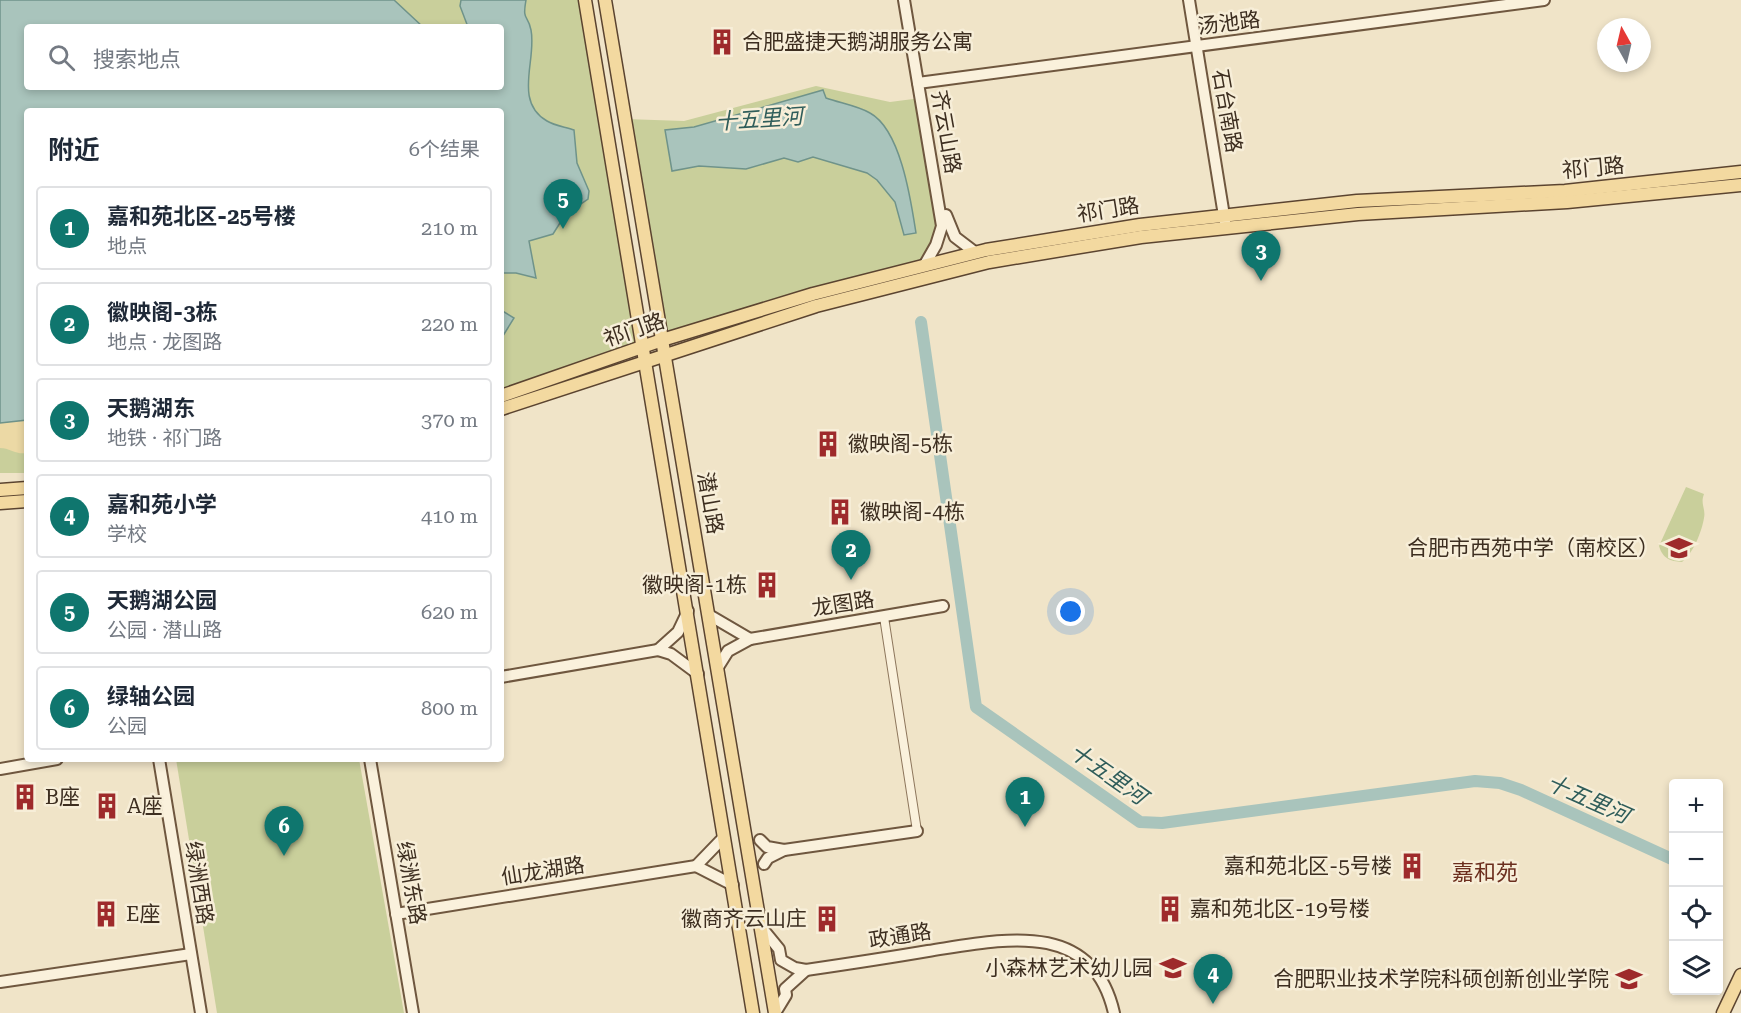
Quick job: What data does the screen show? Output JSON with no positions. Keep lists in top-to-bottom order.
{
  "streets": {
    "main road": ["祁门路", "潜山路"],
    "street": [
      "汤池路",
      "石台南路",
      "齐云山路",
      "龙图路",
      "仙龙湖路",
      "绿洲西路",
      "绿洲东路",
      "政通路"
    ]
  },
  "crossings": [
    ["汤池路", "石台南路"],
    ["汤池路", "齐云山路"],
    ["石台南路", "祁门路"],
    ["齐云山路", "祁门路"],
    ["祁门路", "潜山路"],
    ["仙龙湖路", "绿洲东路"]
  ],
  "districts": ["嘉和苑"],
  "water": ["十五里河"],
  "places": {
    "building": [
      "合肥盛捷天鹅湖服务公寓",
      "徽映阁-5栋",
      "徽映阁-4栋",
      "徽映阁-1栋",
      "B座",
      "A座",
      "嘉和苑北区-5号楼",
      "嘉和苑北区-19号楼",
      "E座",
      "徽商齐云山庄"
    ],
    "school or university": ["合肥市西苑中学（南校区）", "小森林艺术幼儿园", "合肥职业技术学院科硕创新创业学院"]
  },
  "north": "top",
  "page": {
    "search": "搜索地点",
    "heading": ["附近", "6个结果"],
    "pins": [
      "5",
      "3",
      "2",
      "1",
      "6",
      "4"
    ],
    "list": [
      {
        "mark": "1",
        "name": "嘉和苑北区-25号楼",
        "note": "地点",
        "value": "210 m"
      },
      {
        "mark": "2",
        "name": "徽映阁-3栋",
        "note": "地点 · 龙图路",
        "value": "220 m"
      },
      {
        "mark": "3",
        "name": "天鹅湖东",
        "note": "地铁 · 祁门路",
        "value": "370 m"
      },
      {
        "mark": "4",
        "name": "嘉和苑小学",
        "note": "学校",
        "value": "410 m"
      },
      {
        "mark": "5",
        "name": "天鹅湖公园",
        "note": "公园 · 潜山路",
        "value": "620 m"
      },
      {
        "mark": "6",
        "name": "绿轴公园",
        "note": "公园",
        "value": "800 m"
      }
    ],
    "map_buttons": ["+", "−"]
  }
}
